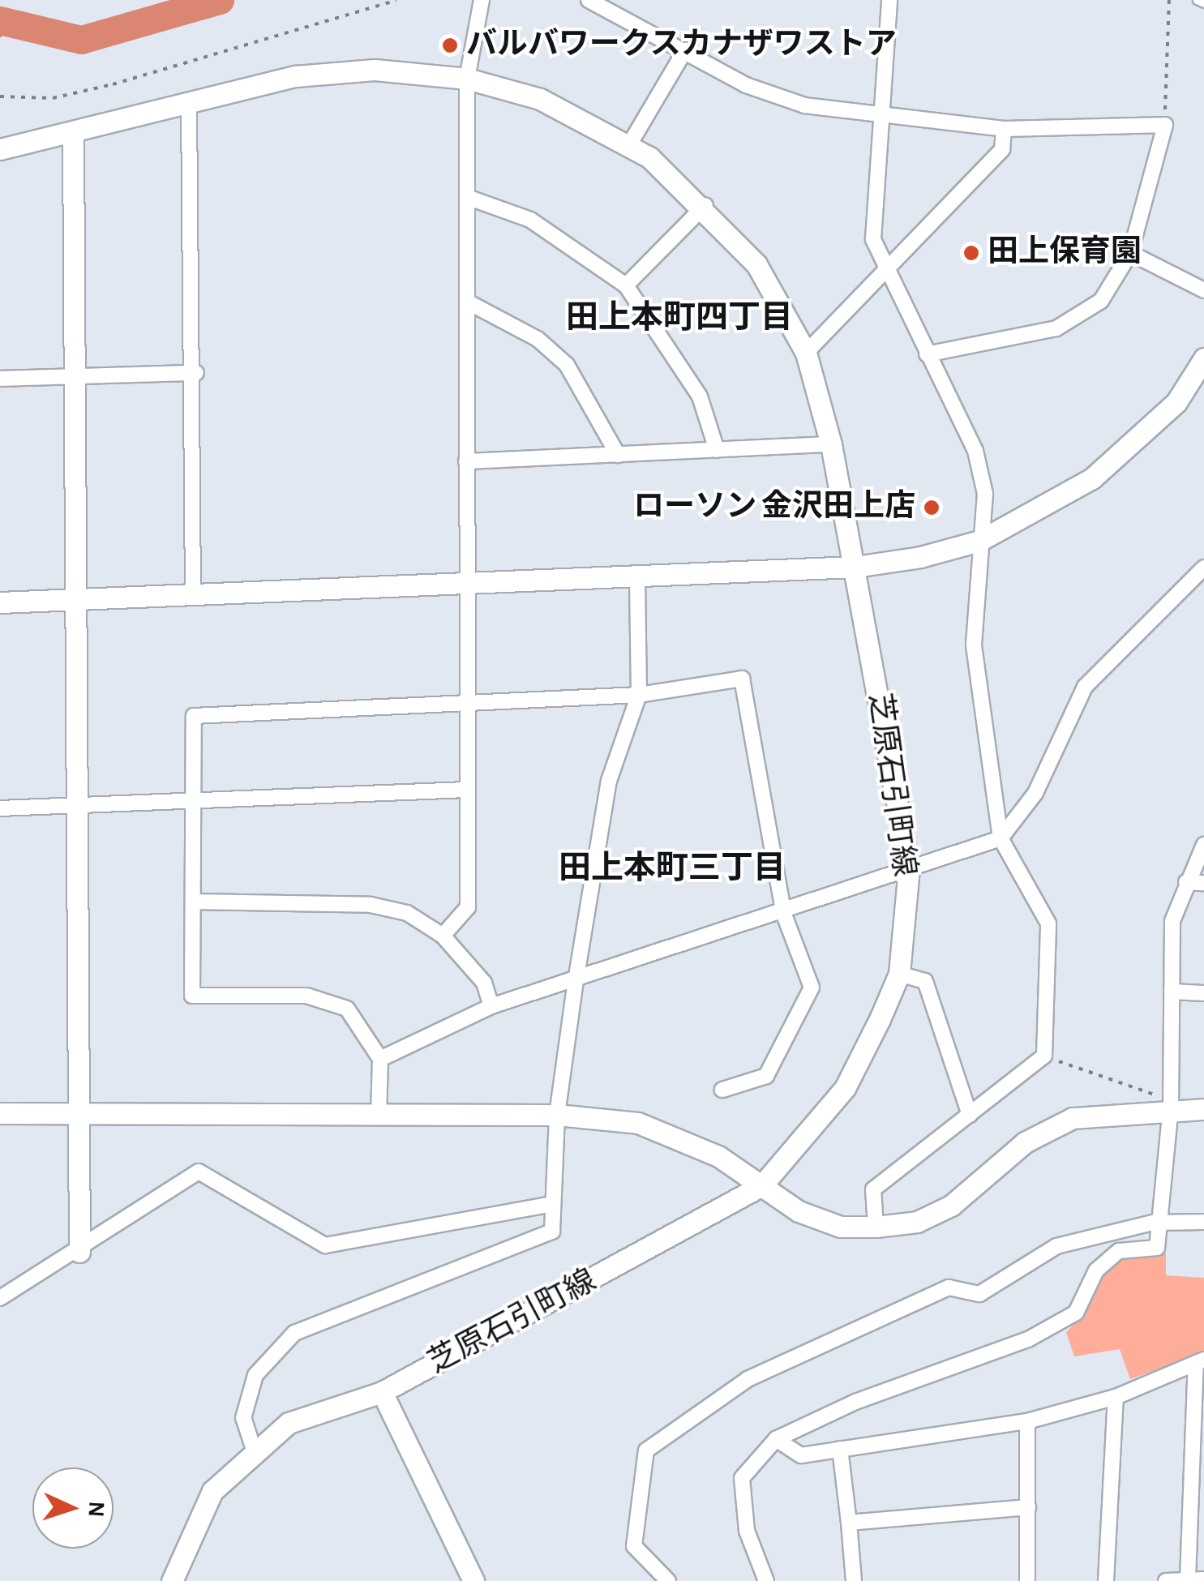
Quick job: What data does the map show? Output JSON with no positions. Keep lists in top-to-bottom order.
{
  "streets": {
    "street": ["芝原石引町線"]
  },
  "districts": ["田上本町四丁目", "田上本町三丁目"],
  "places": ["バルバワークスカナザワストア", "田上保育園", "ローソン 金沢田上店"],
  "north": "right"
}
